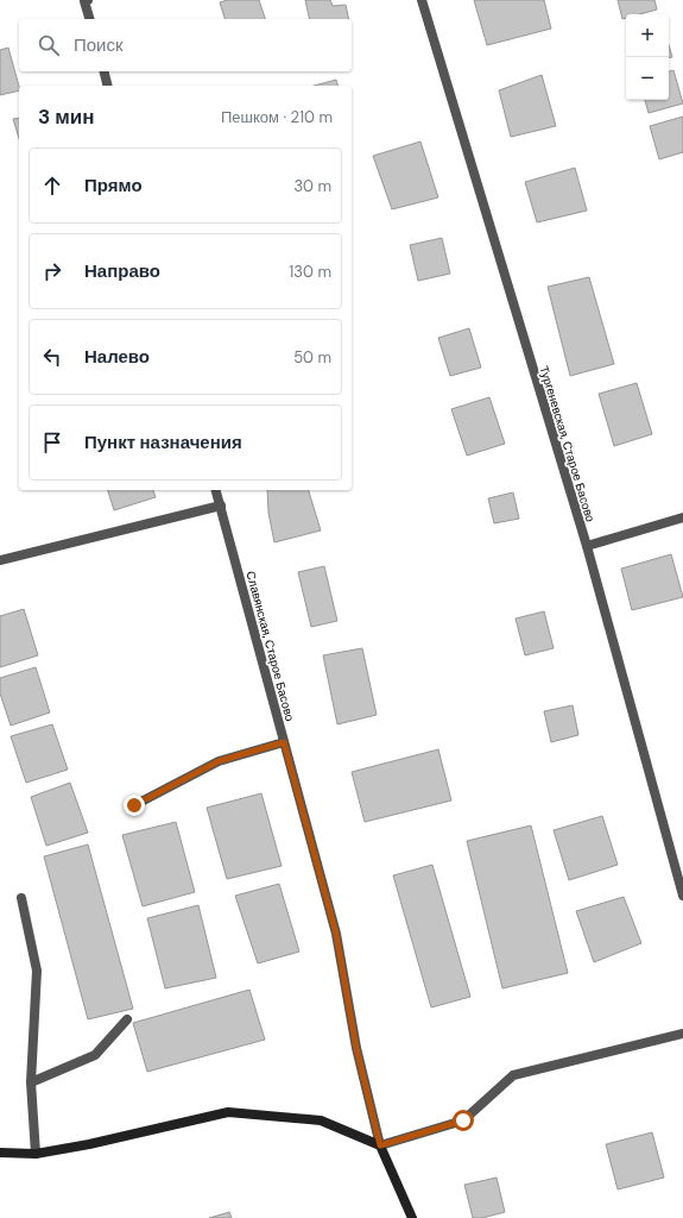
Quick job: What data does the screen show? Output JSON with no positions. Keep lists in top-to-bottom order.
{
  "streets": {
    "street": ["Тургеневская, Старое Басово", "Славянская, Старое Басово"]
  },
  "page": {
    "map_buttons": ["+", "−"],
    "search": "Поиск",
    "heading": ["3 мин", "Пешком · 210 m"],
    "list": [
      ["Прямо", "30 m"],
      ["Направо", "130 m"],
      ["Налево", "50 m"],
      "Пункт назначения"
    ]
  }
}
